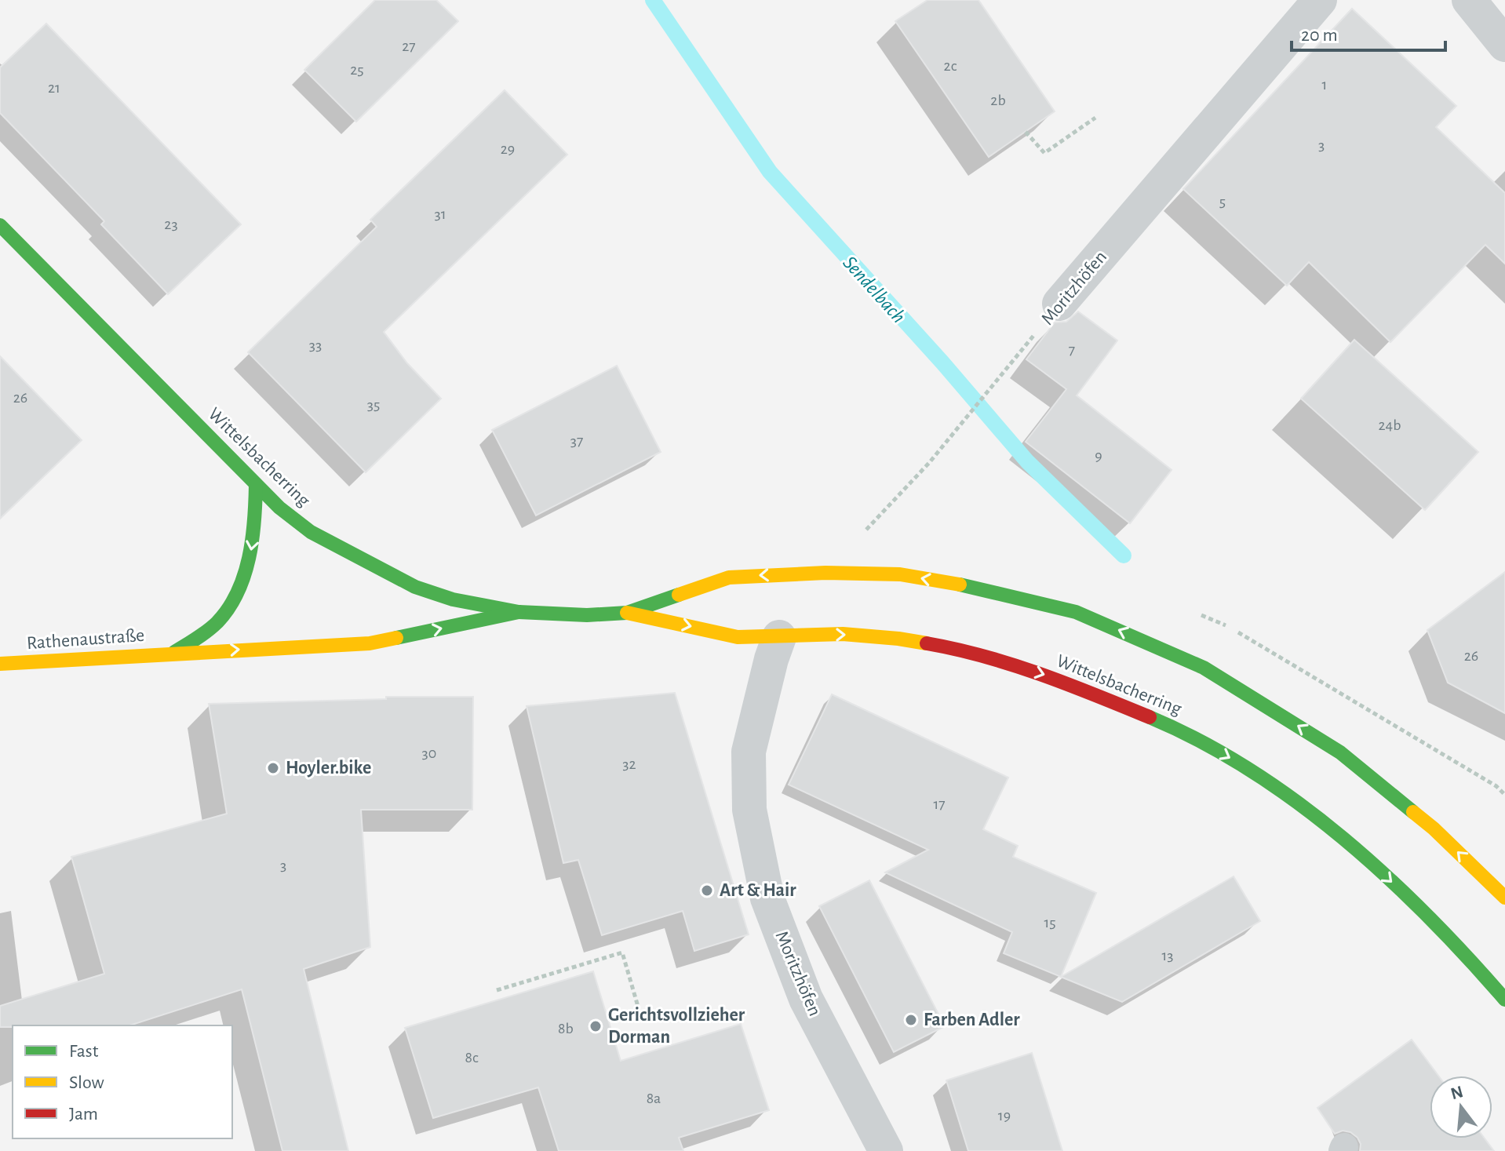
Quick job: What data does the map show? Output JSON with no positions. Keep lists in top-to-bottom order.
{
  "streets": {
    "main road": ["Wittelsbacherring", "Rathenaustraße"],
    "street": ["Moritzhöfen"]
  },
  "crossings": [
    ["Moritzhöfen", "Wittelsbacherring"],
    ["Wittelsbacherring", "Rathenaustraße"]
  ],
  "one_way": ["Rathenaustraße"],
  "water": ["Sendelbach"],
  "places": [
    "Hoyler.bike",
    "Art & Hair",
    "Farben Adler",
    "Gerichtsvollzieher Dorman"
  ],
  "house_numbers": [
    "27",
    "2c",
    "25",
    "1",
    "21",
    "2b",
    "3",
    "29",
    "5",
    "31",
    "23",
    "33",
    "7",
    "26",
    "35",
    "24b",
    "37",
    "9",
    "26",
    "30",
    "32",
    "17",
    "3",
    "15",
    "13",
    "8b",
    "8c",
    "8a",
    "19"
  ],
  "legend": ["Fast", "Slow", "Jam"],
  "scale_bar": "20 m",
  "north": "top"
}
